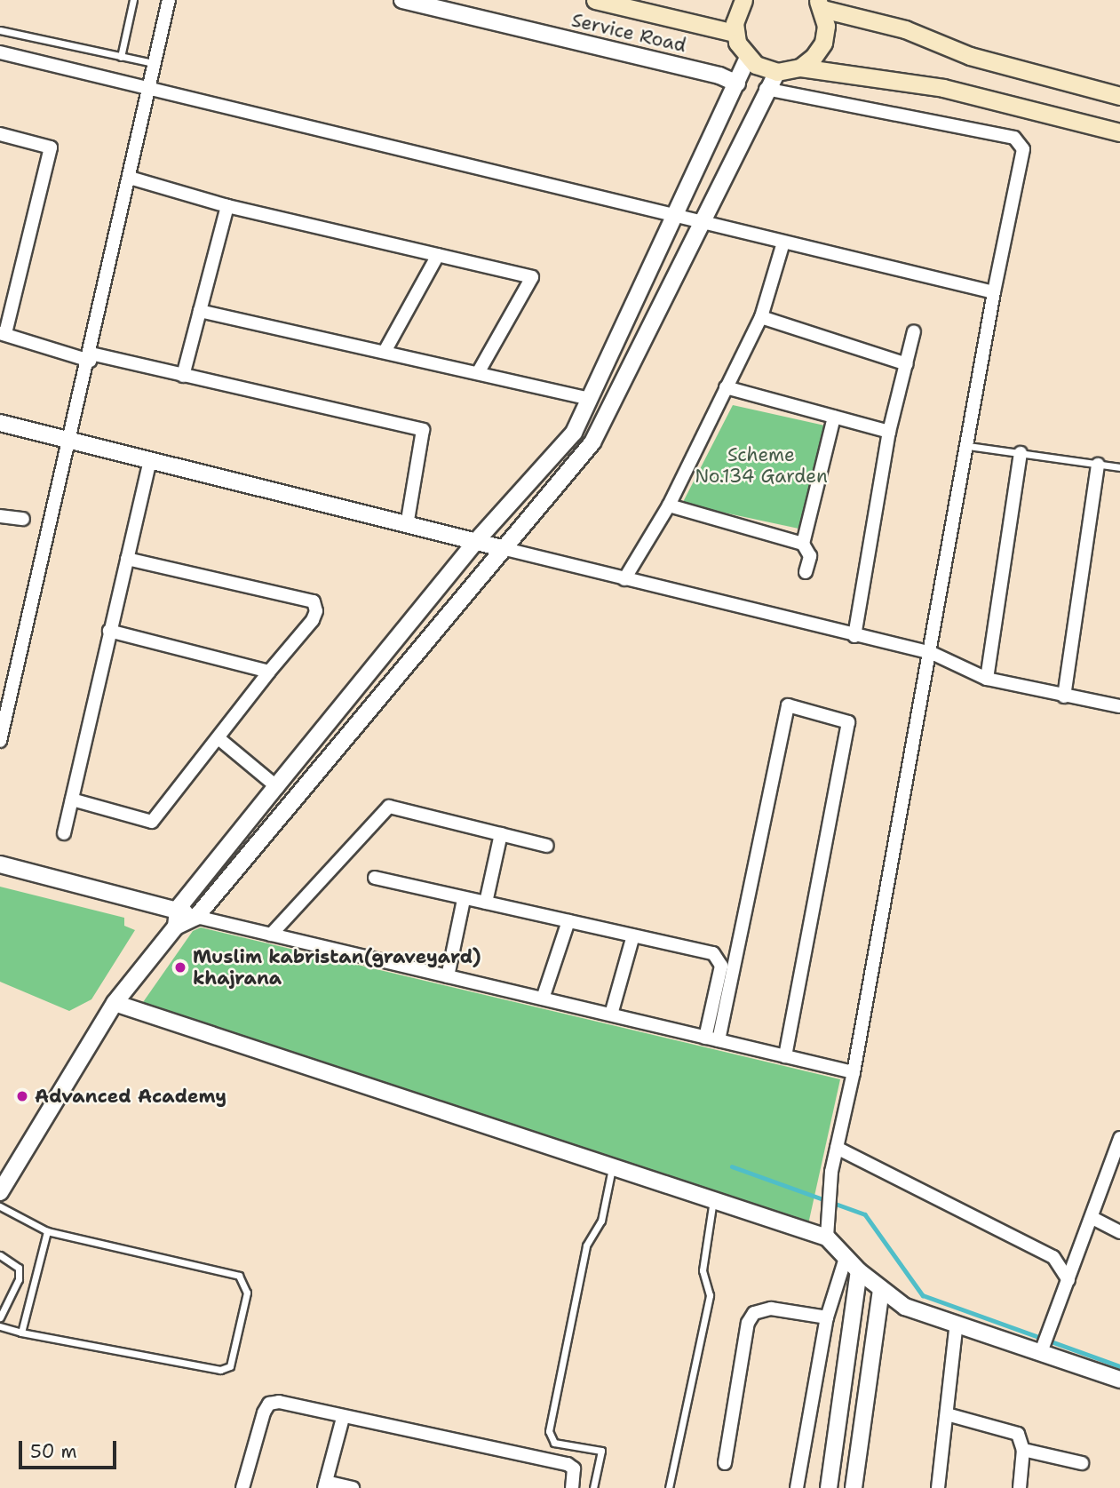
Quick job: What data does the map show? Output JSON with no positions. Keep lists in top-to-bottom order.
{
  "streets": {
    "street": ["Service Road"]
  },
  "parks": ["Scheme No.134 Garden"],
  "places": ["Muslim kabristan(graveyard) khajrana", "Advanced Academy"],
  "scale_bar": "50 m"
}
